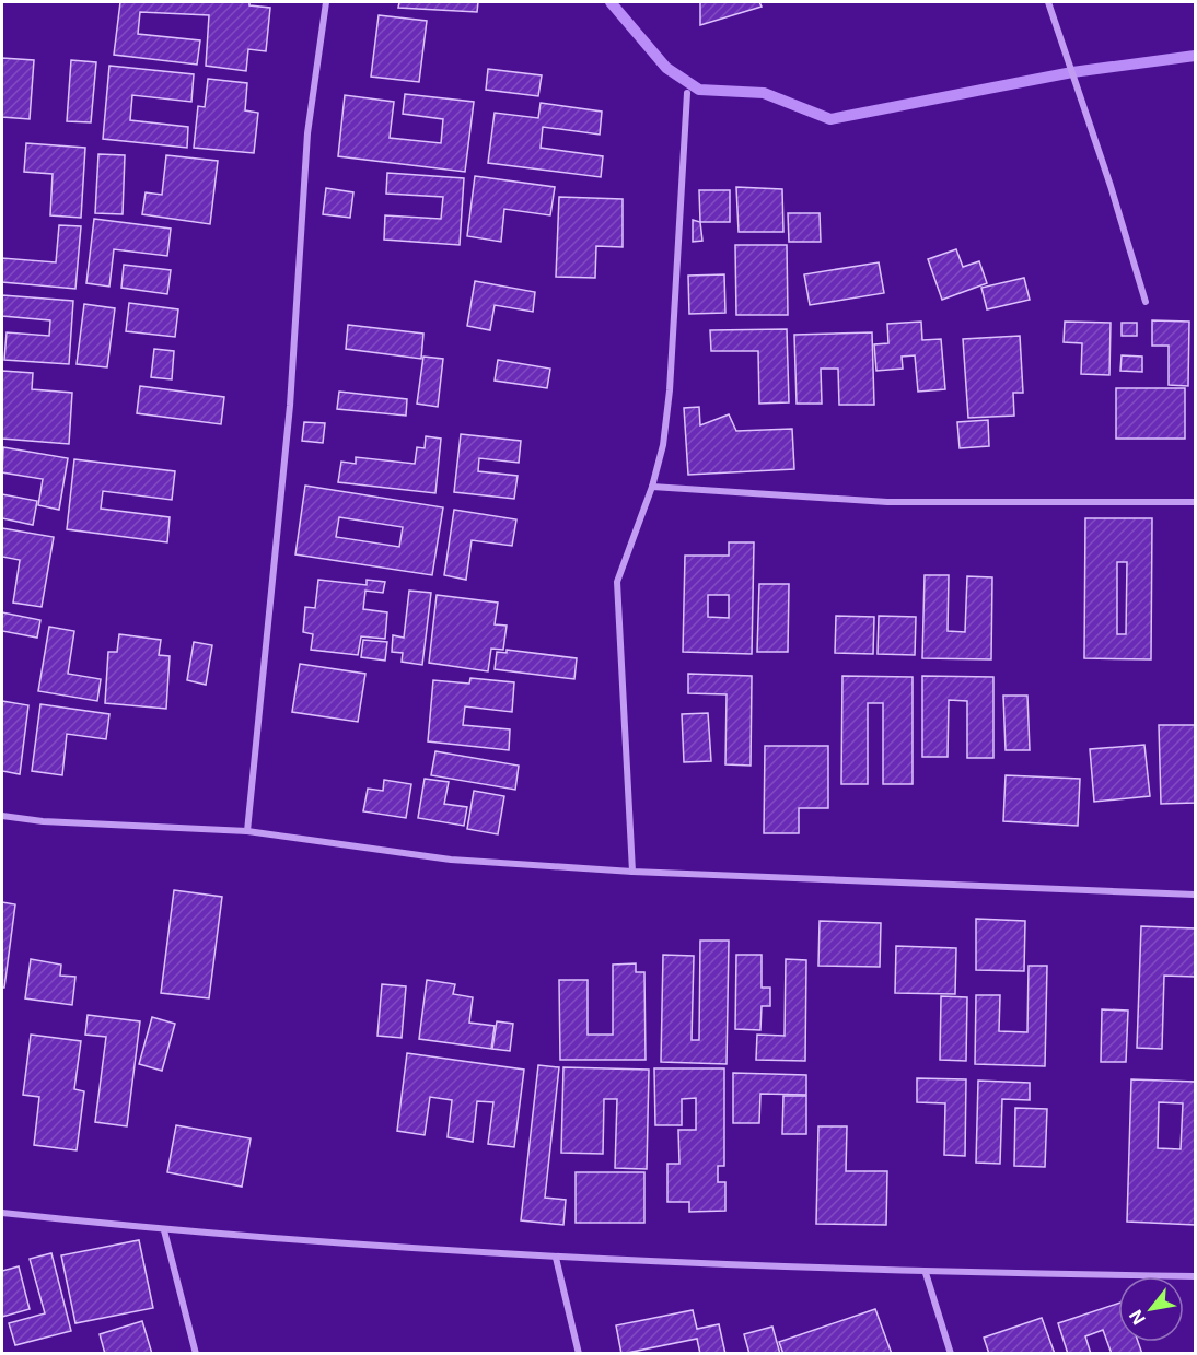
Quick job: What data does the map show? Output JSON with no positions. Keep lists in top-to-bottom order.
{
  "north": "bottom left"
}
